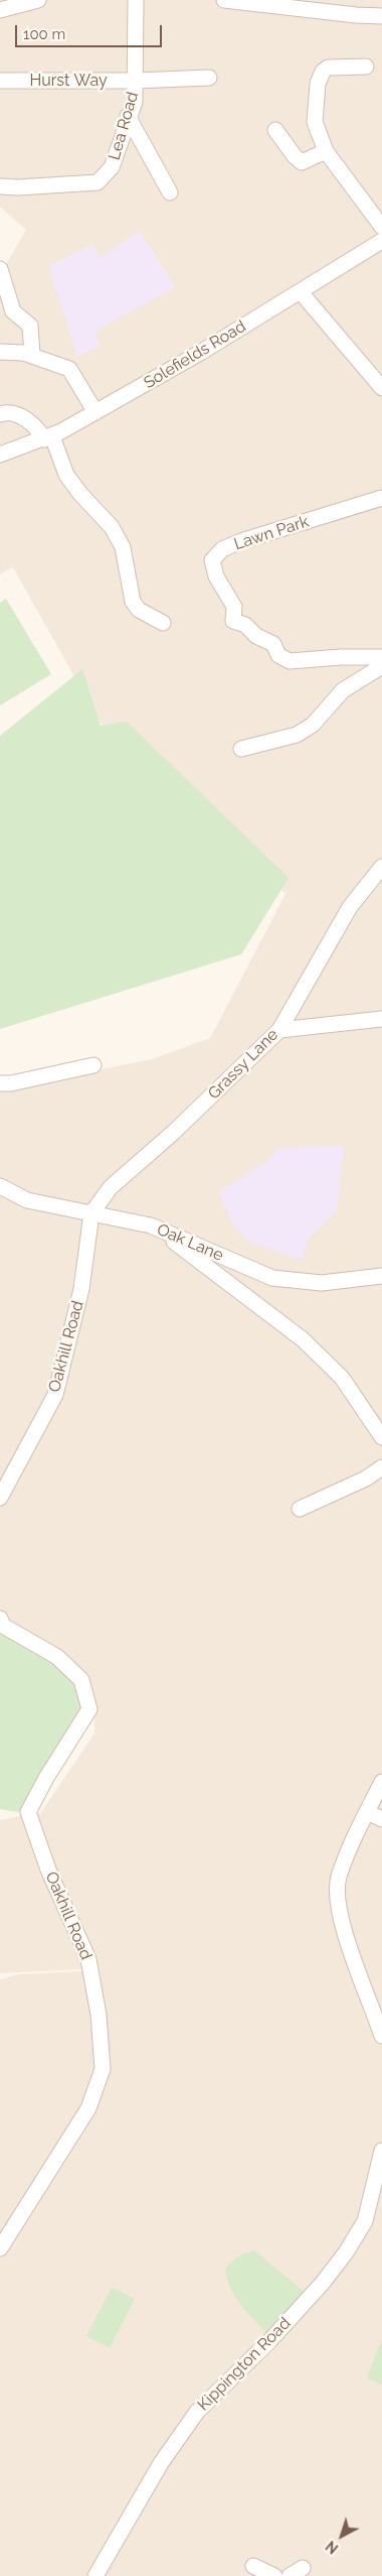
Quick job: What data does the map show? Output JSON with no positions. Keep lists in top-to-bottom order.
{
  "streets": {
    "street": [
      "Hurst Way",
      "Lea Road",
      "Solefields Road",
      "Lawn Park",
      "Grassy Lane",
      "Oak Lane",
      "Oakhill Road",
      "Kippington Road"
    ]
  },
  "crossings": [
    ["Hurst Way", "Lea Road"],
    ["Grassy Lane", "Oak Lane"],
    ["Grassy Lane", "Oakhill Road"],
    ["Oak Lane", "Oakhill Road"]
  ],
  "scale_bar": "100 m",
  "north": "bottom left"
}
